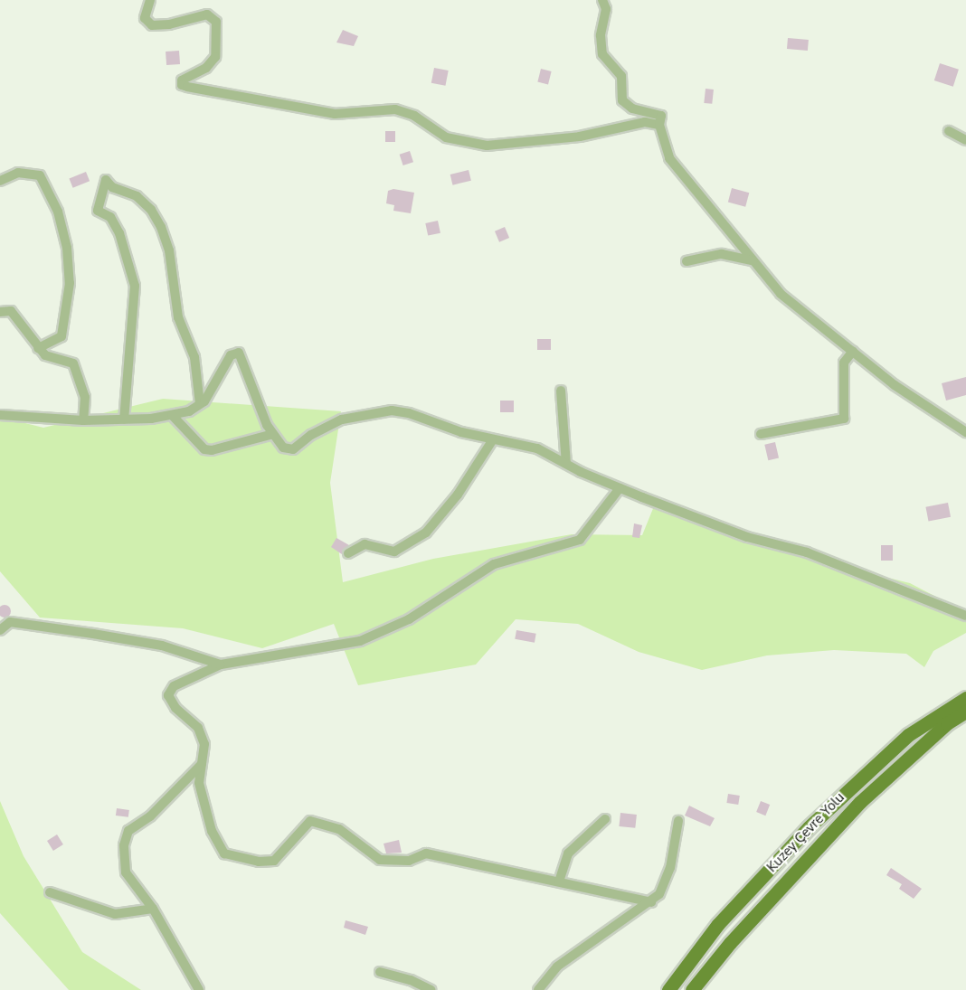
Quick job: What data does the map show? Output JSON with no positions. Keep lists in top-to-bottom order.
{
  "streets": {
    "main road": ["Kuzey Çevre Yolu"]
  }
}
